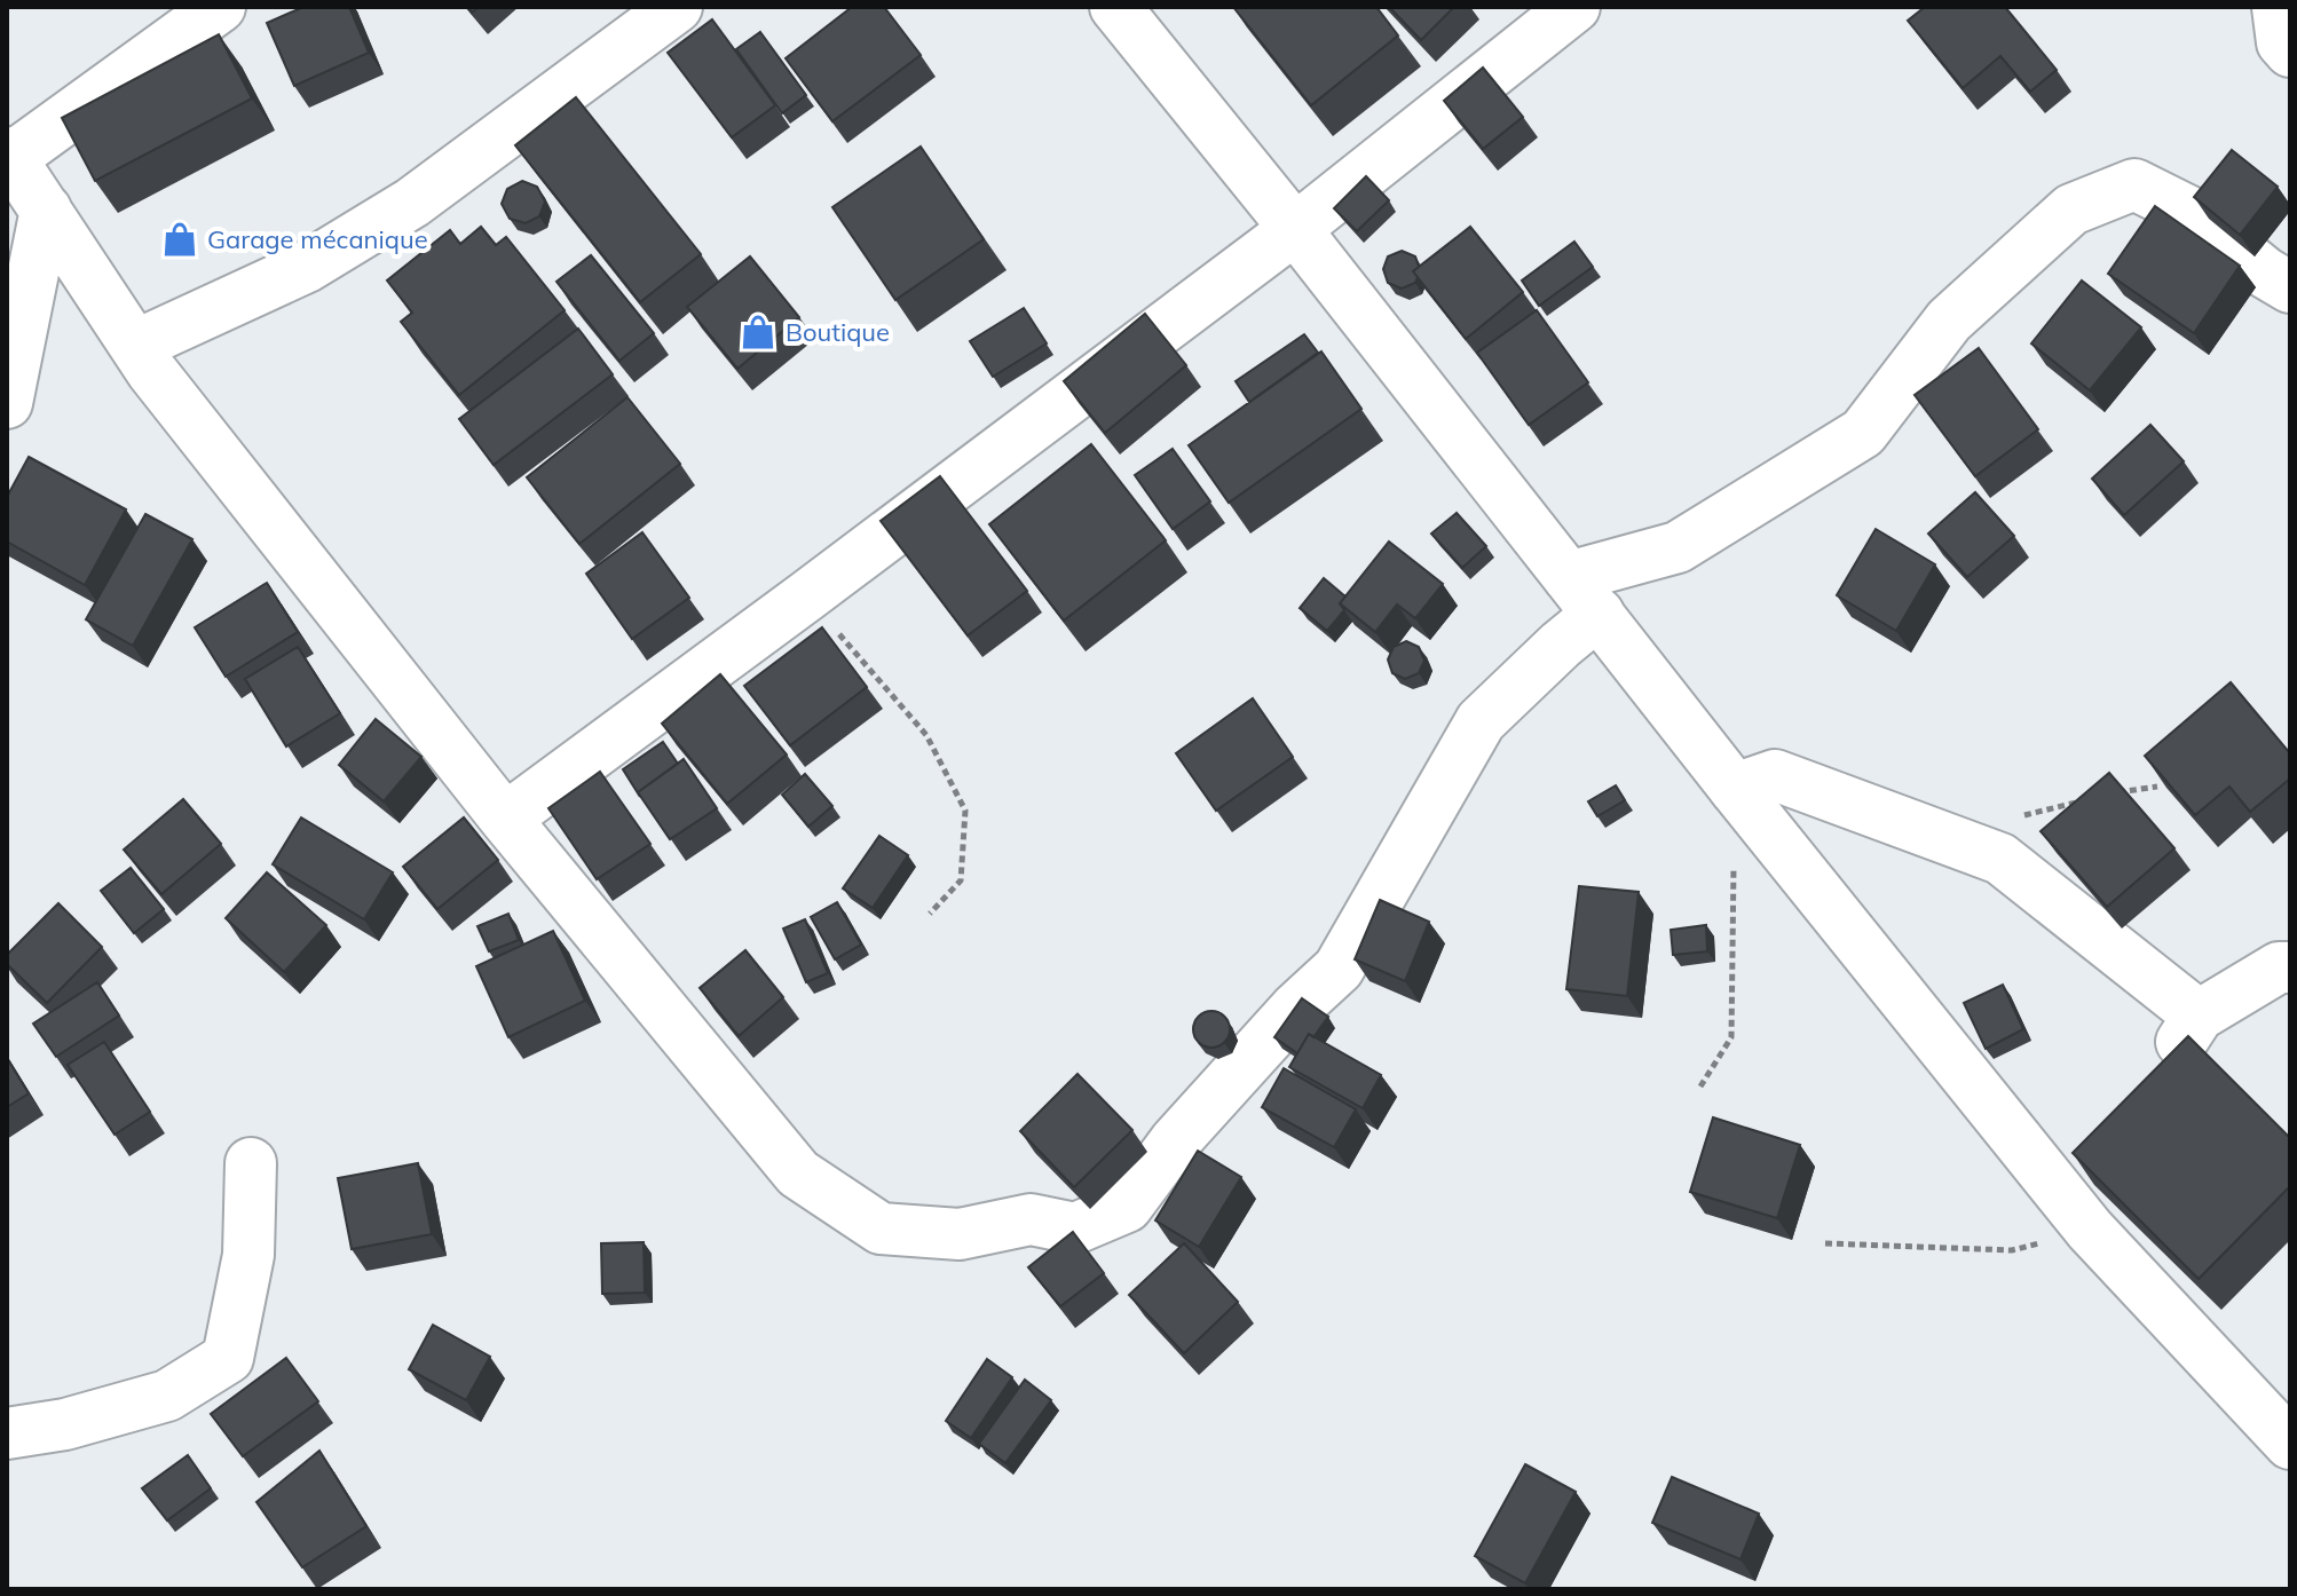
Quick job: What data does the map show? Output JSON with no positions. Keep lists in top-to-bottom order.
{
  "places": {
    "shop": ["Garage mécanique", "Boutique"]
  }
}
